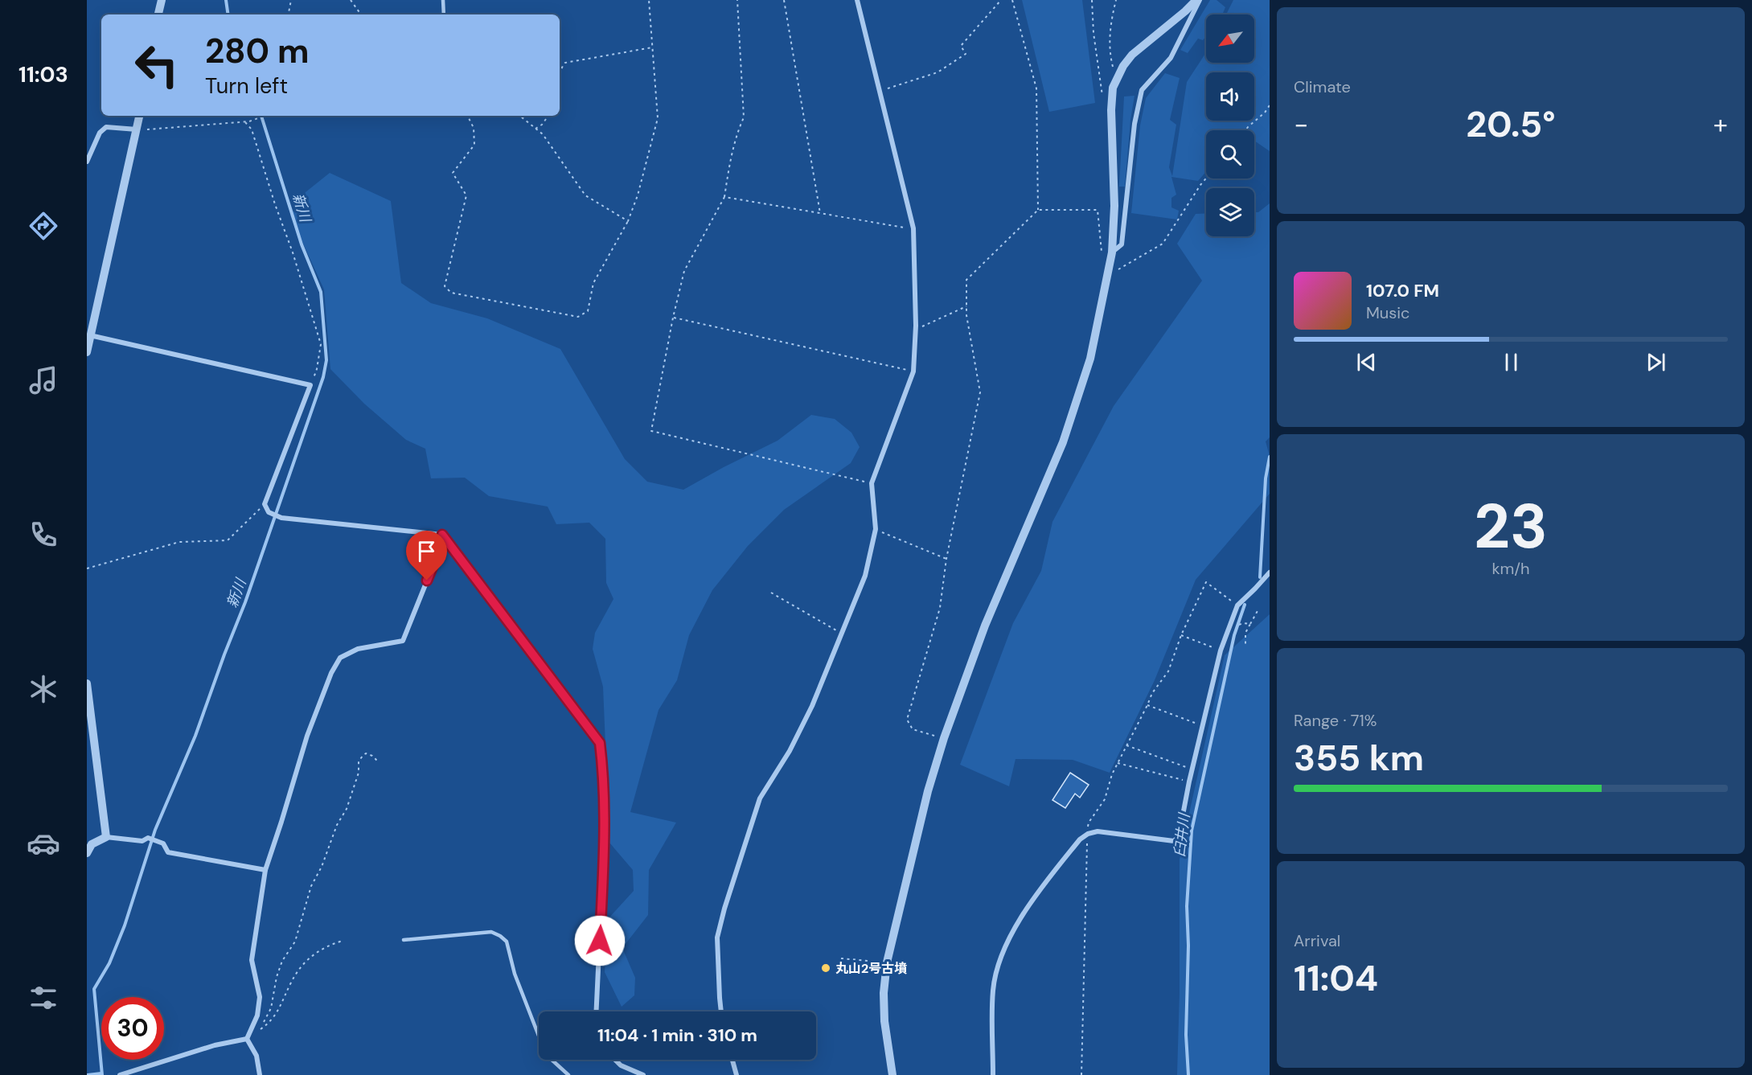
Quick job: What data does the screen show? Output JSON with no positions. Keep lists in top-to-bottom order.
{
  "water": ["新川", "臼井川"],
  "places": ["丸山2号古墳"],
  "north": "bottom left",
  "page": {
    "tabs": "11:03",
    "tile": [
      "Climate",
      ["23", "km/h"],
      ["Range · 71%", "355 km"],
      ["Arrival", "11:04"]
    ],
    "turn": ["280 m", "Turn left"],
    "heat": ["−", "20.5°", "+"],
    "song": ["107.0 FM", "Music"],
    "limit": "30",
    "trip": "11:04 · 1 min · 310 m"
  }
}
